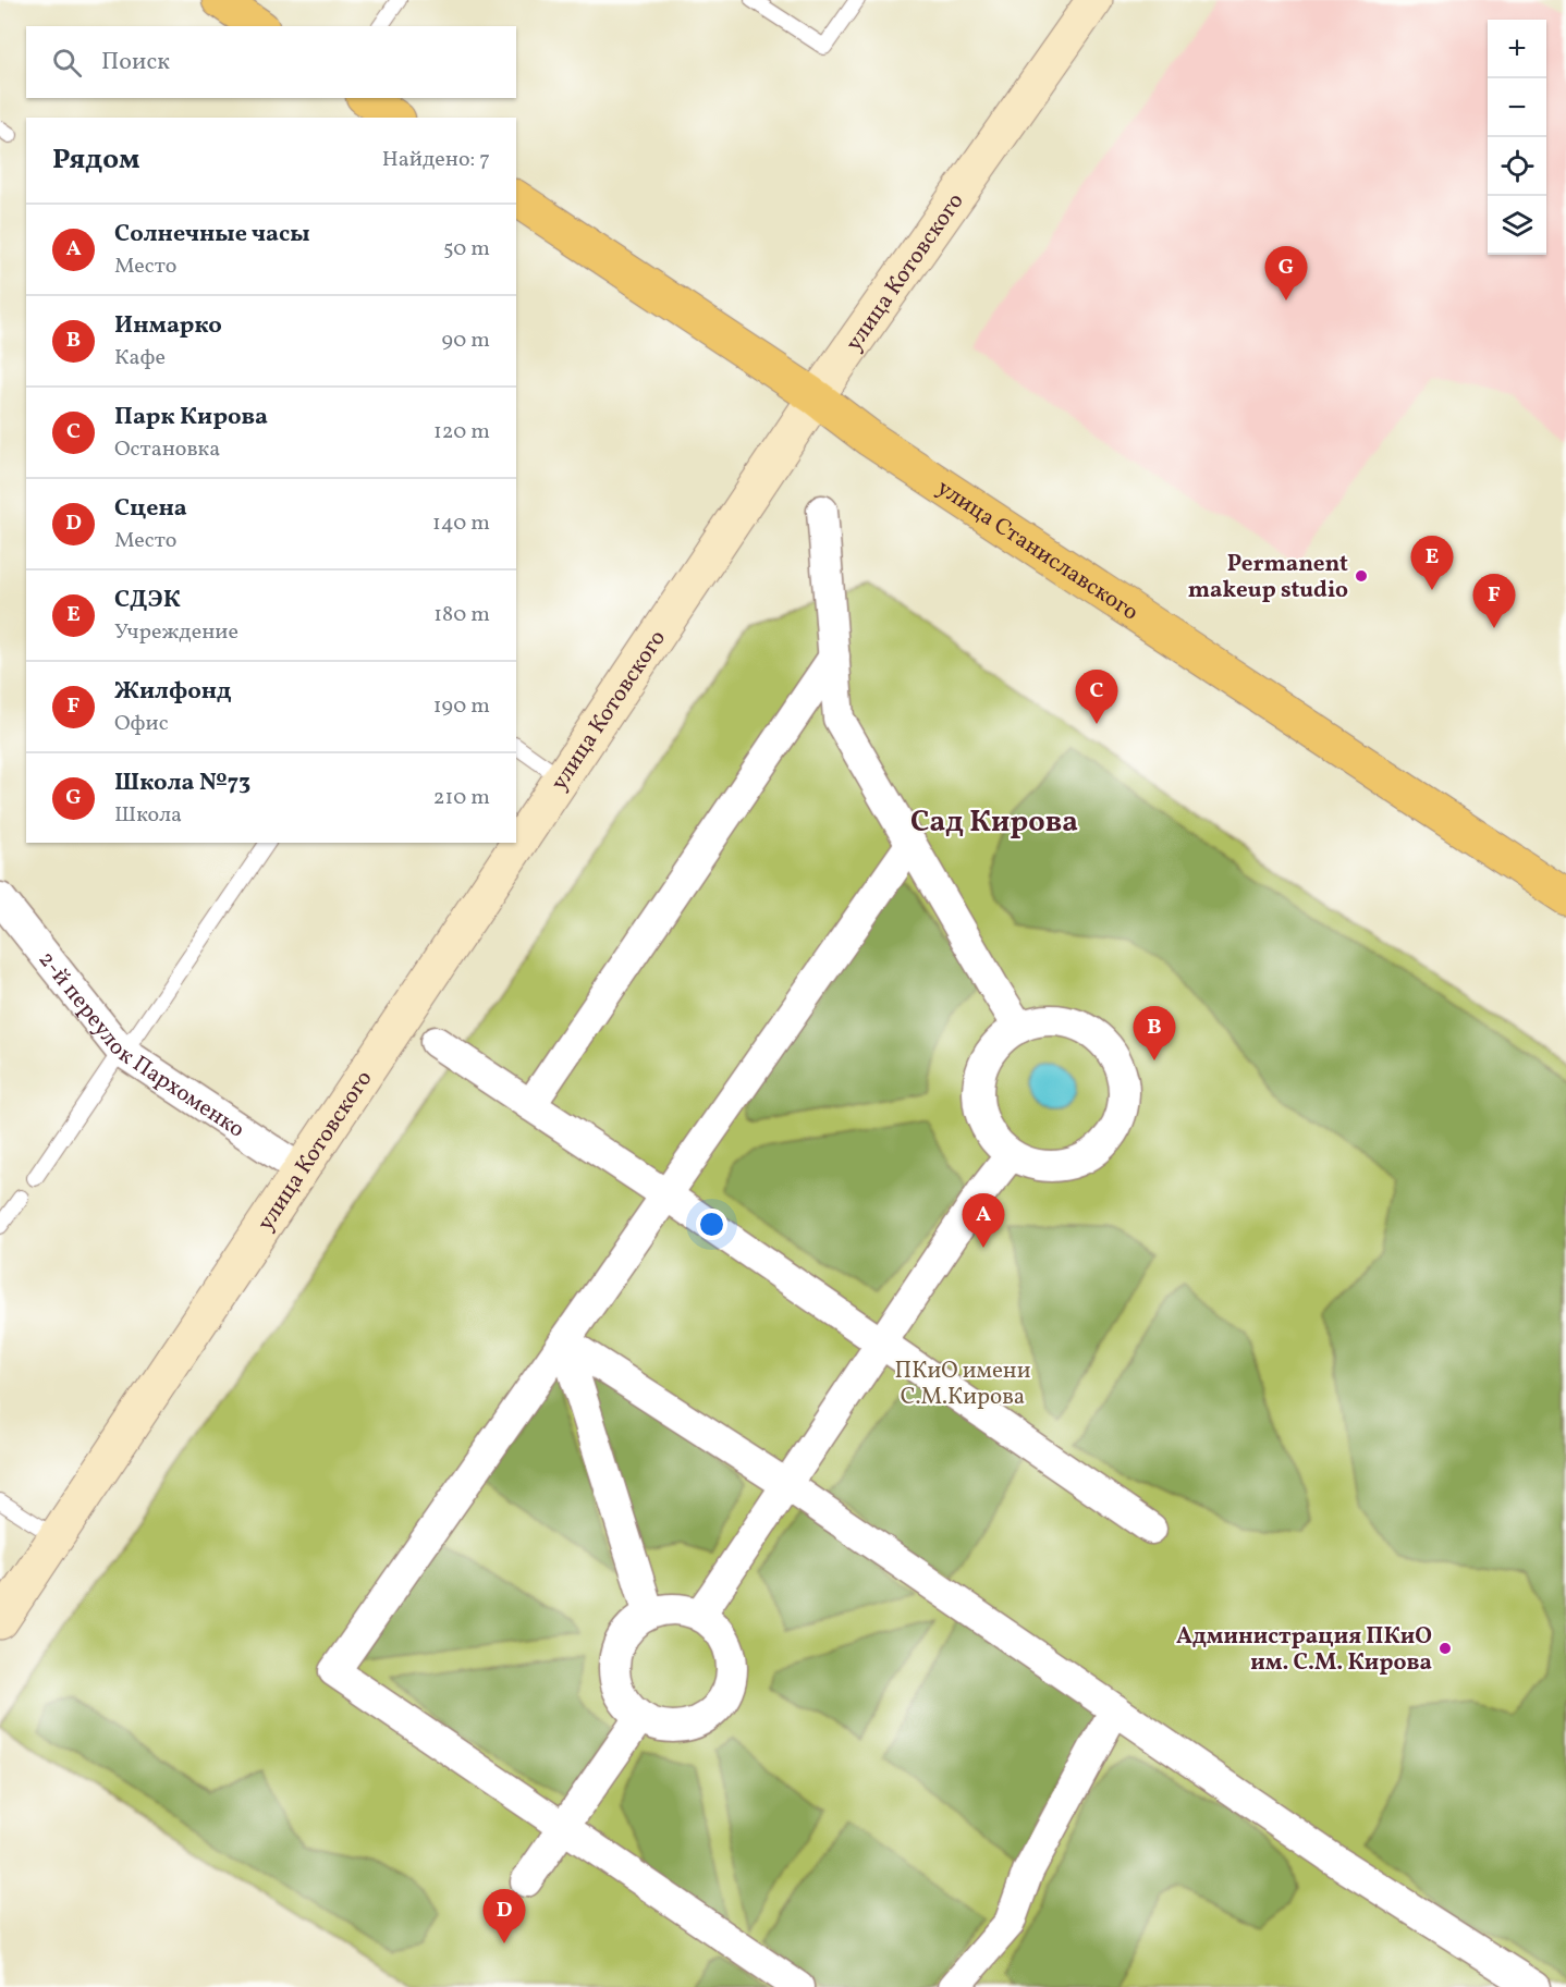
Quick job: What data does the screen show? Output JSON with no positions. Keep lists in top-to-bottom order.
{
  "streets": {
    "main road": ["улица Котовского", "улица Станиславского"],
    "street": ["2-й переулок Пархоменко"]
  },
  "crossings": [
    ["улица Котовского", "улица Станиславского"],
    ["улица Котовского", "2-й переулок Пархоменко"]
  ],
  "districts": ["Сад Кирова"],
  "parks": ["ПКиО имени С.М.Кирова"],
  "places": ["Permanent makeup studio", "Администрация ПКиО им. С.М. Кирова"],
  "page": {
    "map_buttons": ["+", "−"],
    "search": "Поиск",
    "heading": ["Рядом", "Найдено: 7"],
    "list": [
      {
        "mark": "A",
        "name": "Солнечные часы",
        "note": "Место",
        "value": "50 m"
      },
      {
        "mark": "B",
        "name": "Инмарко",
        "note": "Кафе",
        "value": "90 m"
      },
      {
        "mark": "C",
        "name": "Парк Кирова",
        "note": "Остановка",
        "value": "120 m"
      },
      {
        "mark": "D",
        "name": "Сцена",
        "note": "Место",
        "value": "140 m"
      },
      {
        "mark": "E",
        "name": "СДЭК",
        "note": "Учреждение",
        "value": "180 m"
      },
      {
        "mark": "F",
        "name": "Жилфонд",
        "note": "Офис",
        "value": "190 m"
      },
      {
        "mark": "G",
        "name": "Школа №73",
        "note": "Школа",
        "value": "210 m"
      }
    ],
    "pins": [
      "G",
      "E",
      "F",
      "C",
      "B",
      "A",
      "D"
    ]
  }
}
